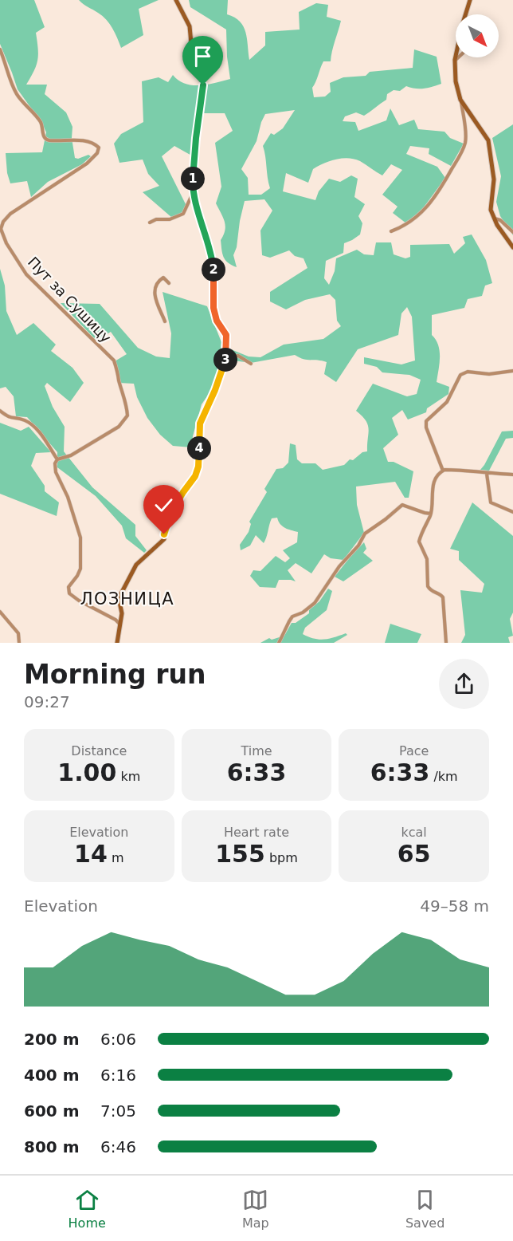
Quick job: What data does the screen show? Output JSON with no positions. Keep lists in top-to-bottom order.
{
  "streets": {
    "street": ["Пут за Сушицу"]
  },
  "districts": ["ЛОЗНИЦА"],
  "north": "bottom right",
  "page": {
    "pins": [
      "1",
      "2",
      "3",
      "4"
    ],
    "heading": ["Morning run", "09:27"],
    "stats": [
      ["Distance", "1.00 km"],
      ["Time", "6:33"],
      ["Pace", "6:33 /km"],
      ["Elevation", "14 m"],
      ["Heart rate", "155 bpm"],
      ["kcal", "65"]
    ],
    "chart": ["Elevation", "49–58 m"],
    "list": [
      {
        "name": "200 m",
        "note": "6:06"
      },
      {
        "name": "400 m",
        "note": "6:16"
      },
      {
        "name": "600 m",
        "note": "7:05"
      },
      {
        "name": "800 m",
        "note": "6:46"
      }
    ],
    "tabs": ["Home", "Map", "Saved"]
  }
}
